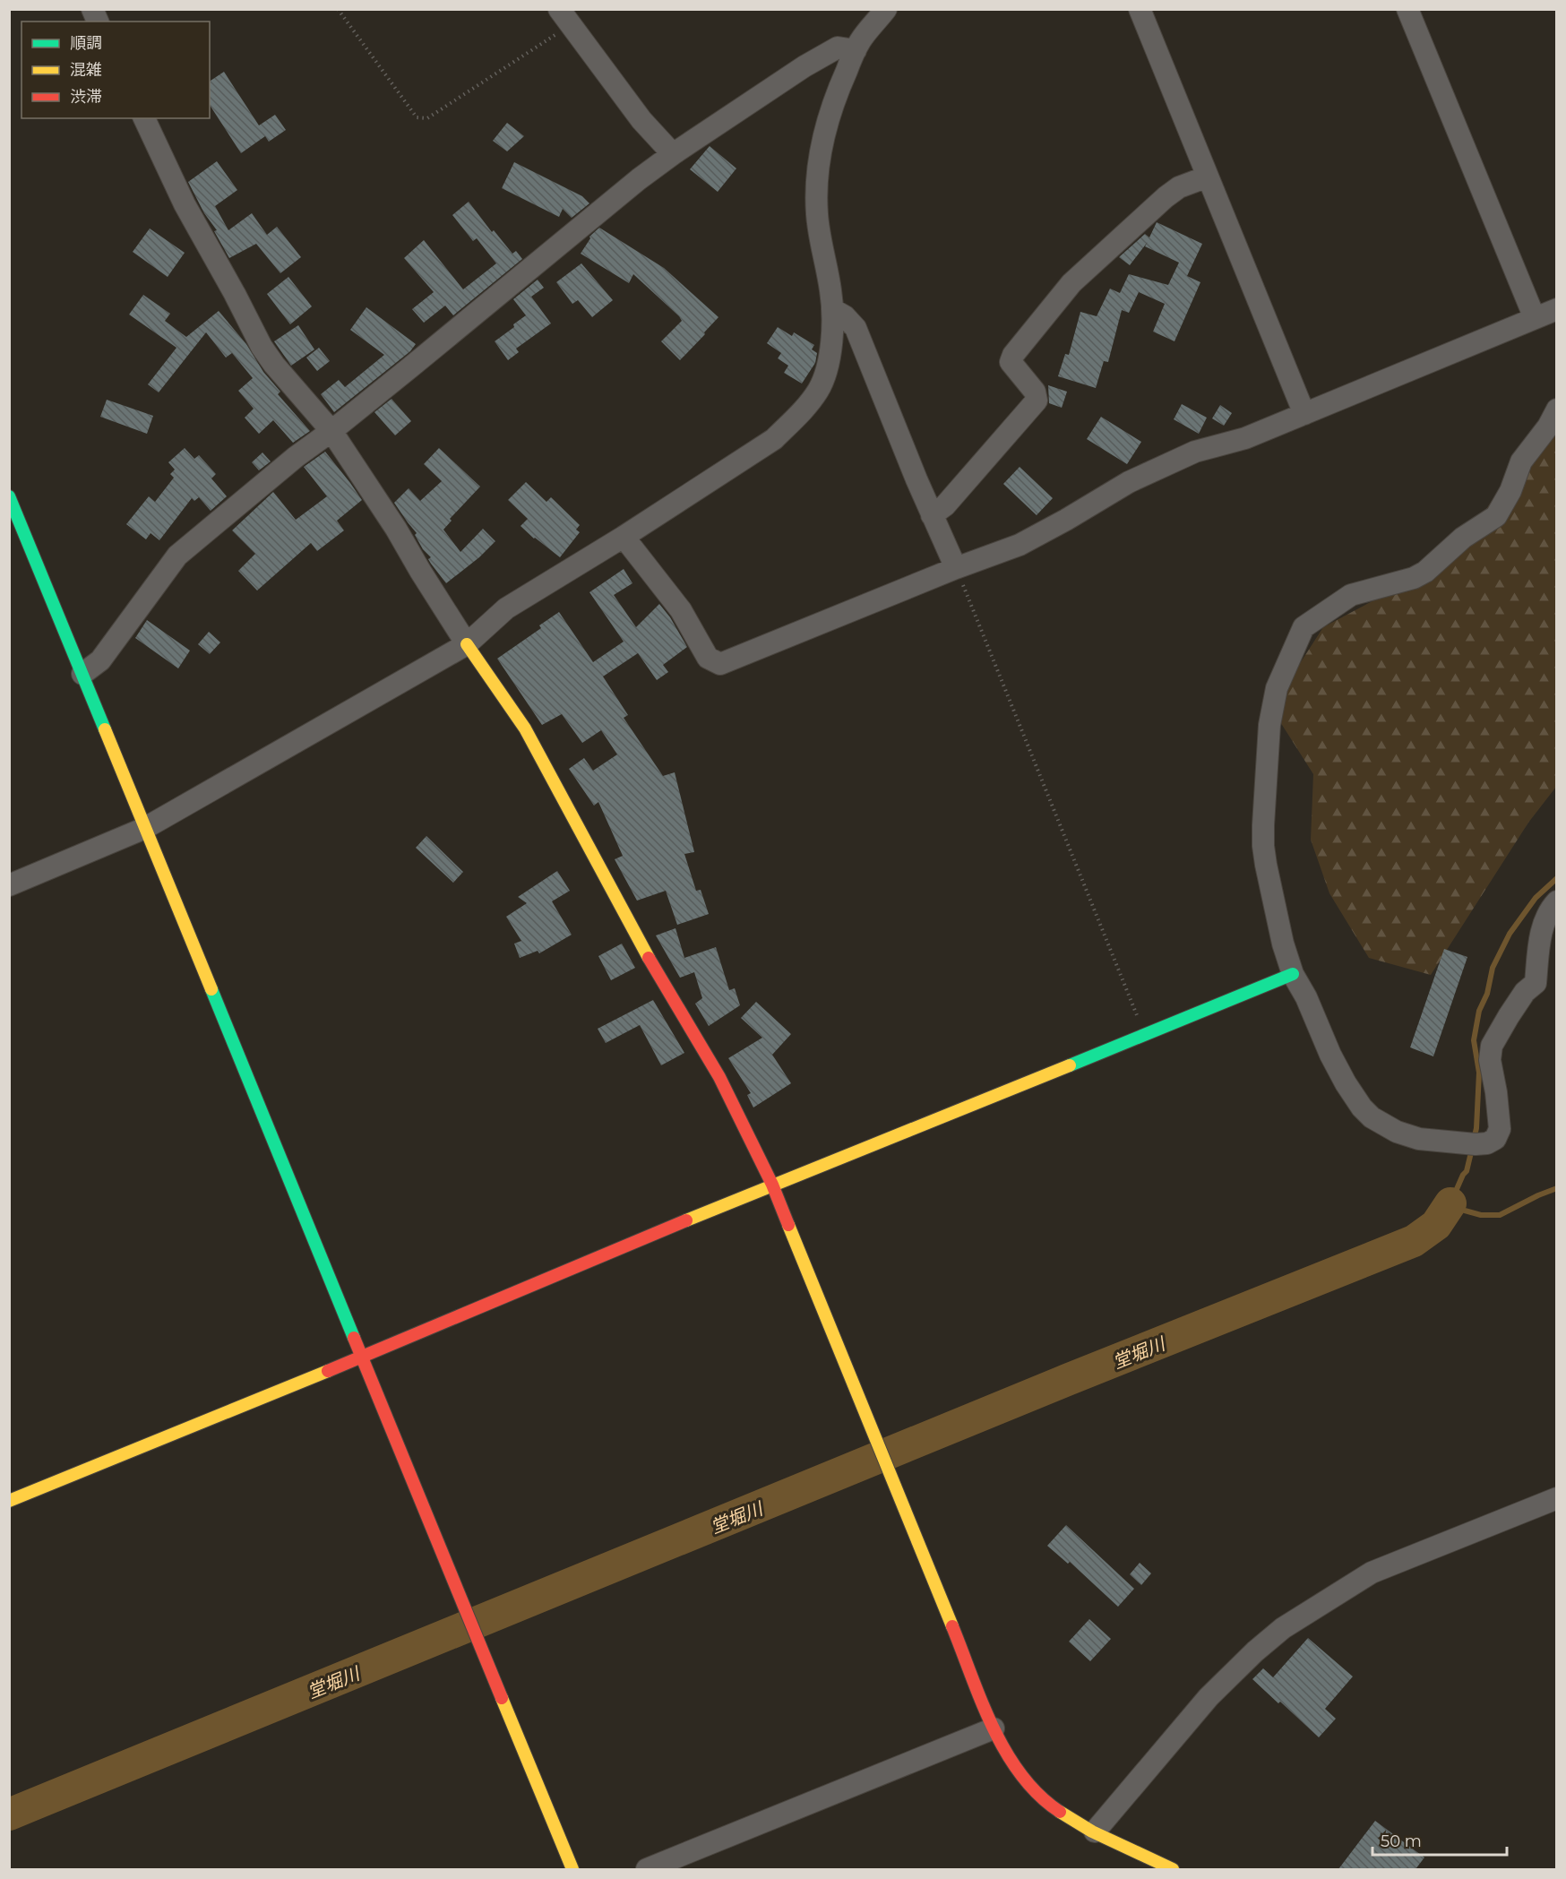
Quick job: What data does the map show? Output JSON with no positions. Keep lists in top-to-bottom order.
{
  "water": ["堂堀川"],
  "legend": ["順調", "混雑", "渋滞"],
  "scale_bar": "50 m"
}
